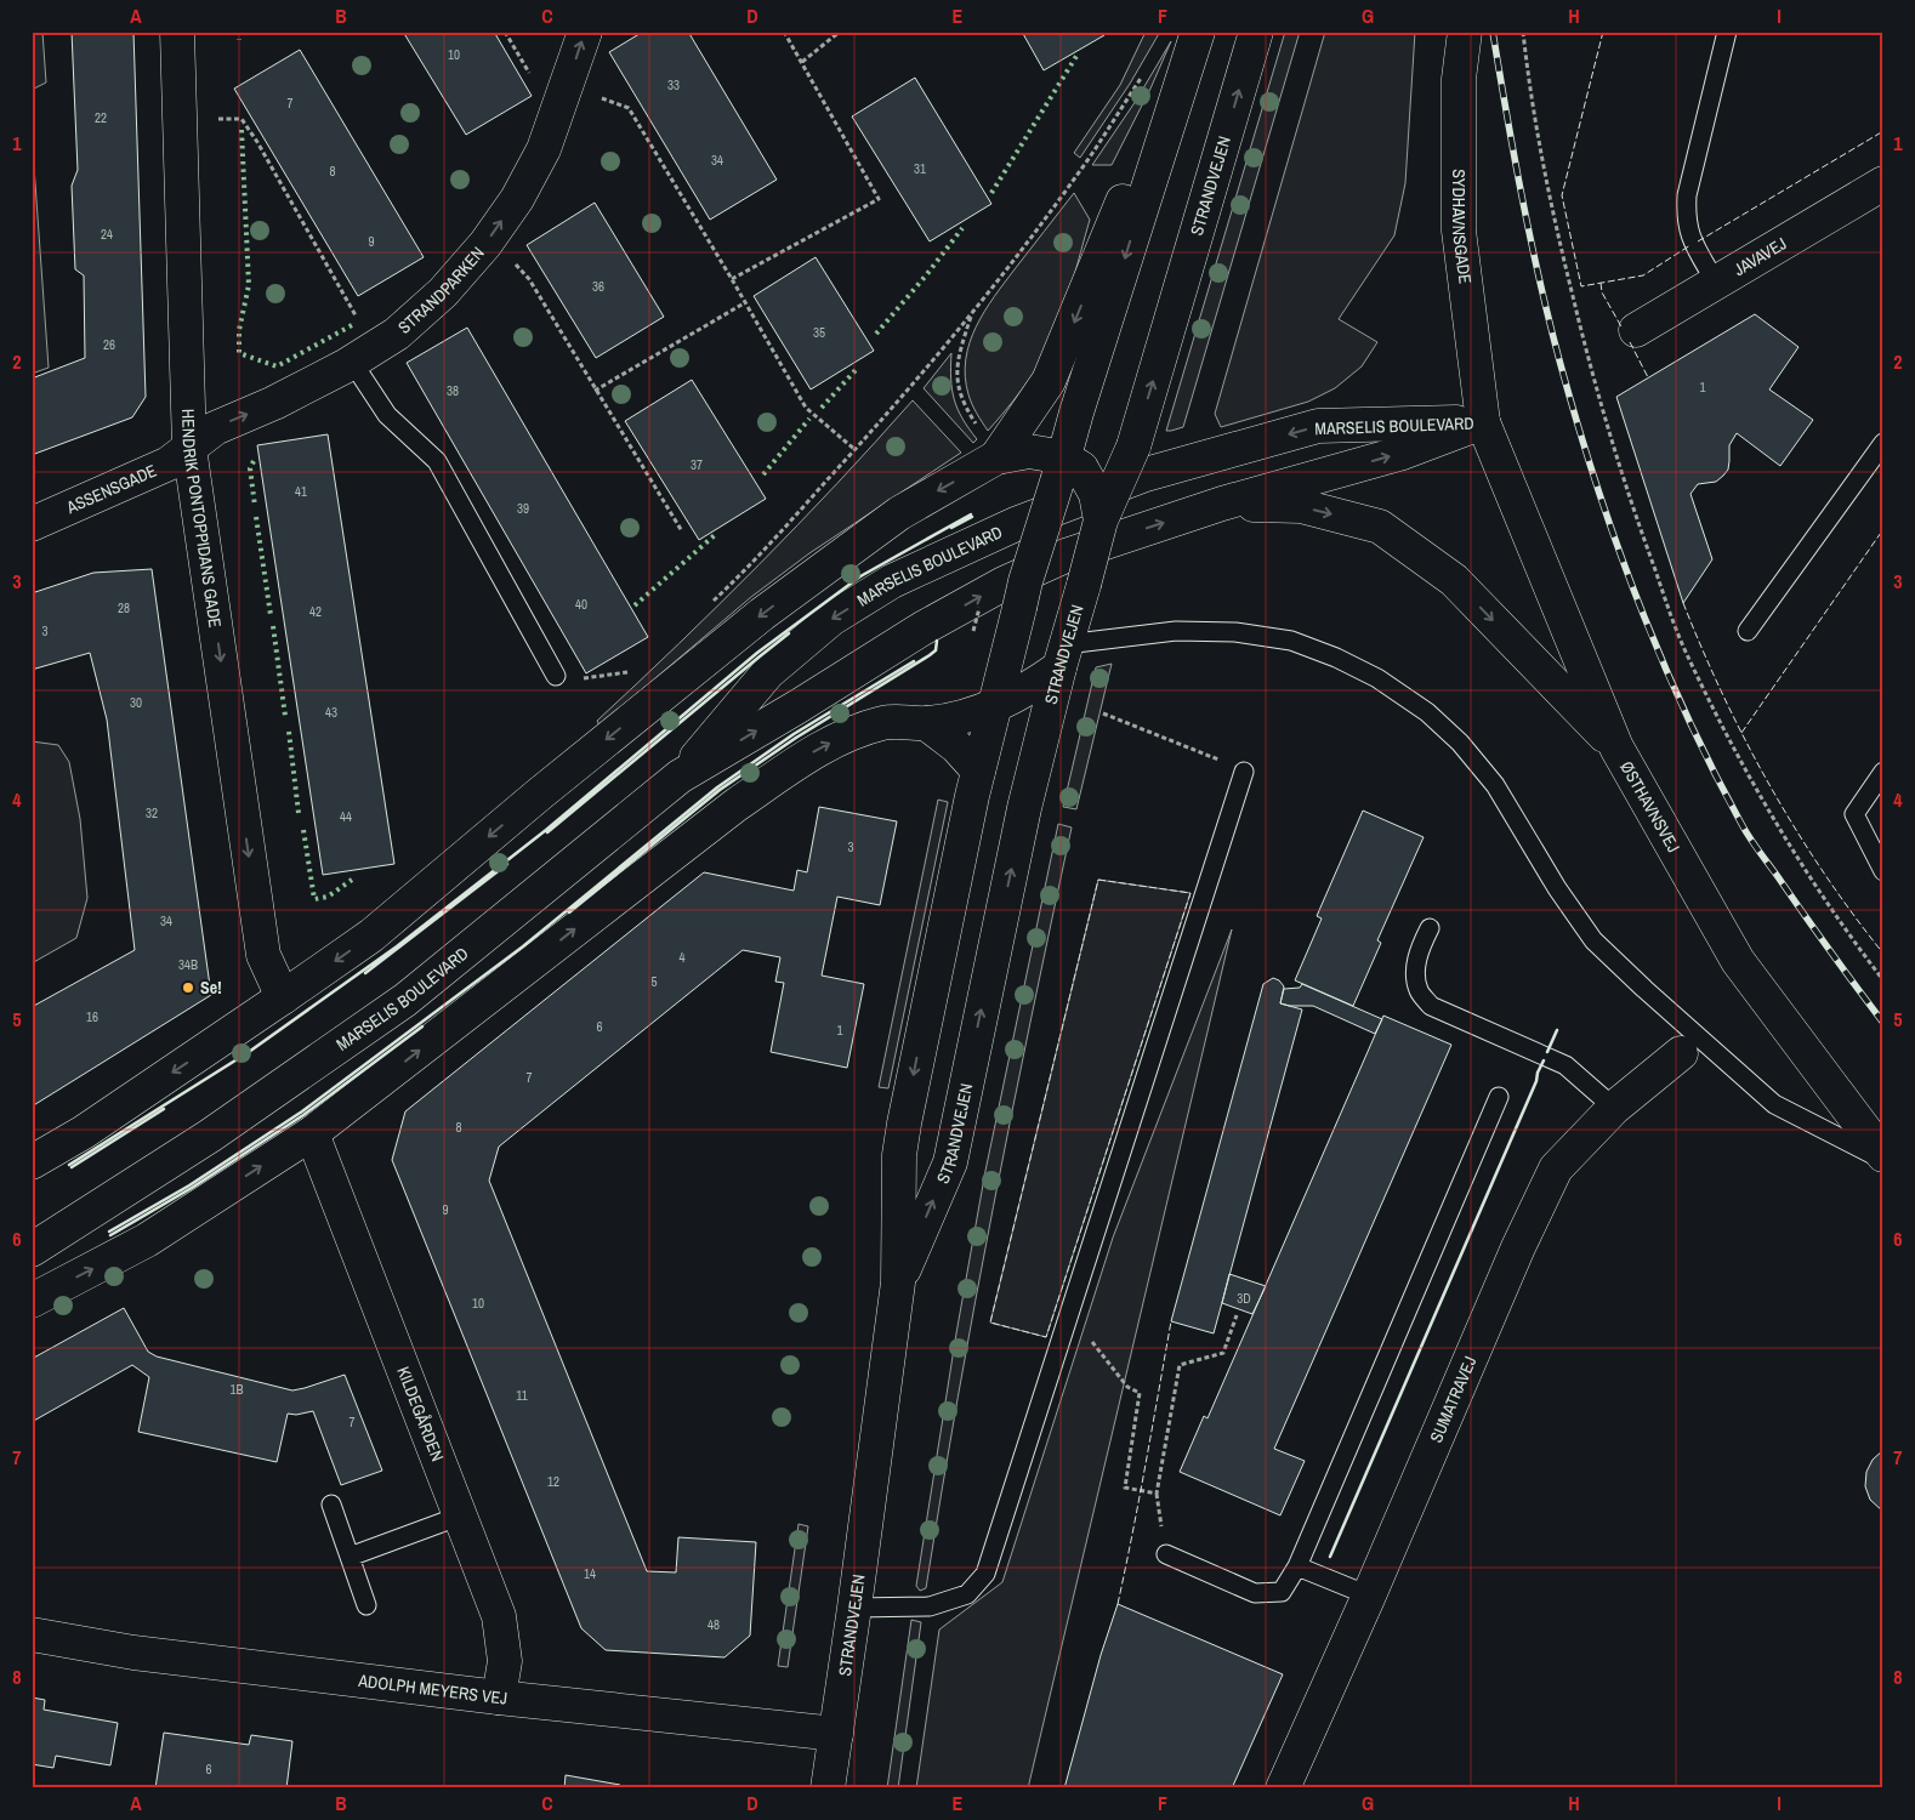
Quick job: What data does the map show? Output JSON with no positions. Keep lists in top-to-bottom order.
{
  "streets": {
    "street": [
      "STRANDVEJEN",
      "SYDHAVNSGADE",
      "JAVAVEJ",
      "STRANDPARKEN",
      "MARSELIS BOULEVARD",
      "ASSENSGADE",
      "HENDRIK PONTOPPIDANS GADE",
      "ØSTHAVNSVEJ",
      "SUMATRAVEJ",
      "KILDEGÅRDEN",
      "ADOLPH MEYERS VEJ"
    ]
  },
  "crossings": [
    ["STRANDVEJEN", "ADOLPH MEYERS VEJ"],
    ["SYDHAVNSGADE", "MARSELIS BOULEVARD"],
    ["SYDHAVNSGADE", "ØSTHAVNSVEJ"],
    ["STRANDPARKEN", "ASSENSGADE"],
    ["STRANDPARKEN", "HENDRIK PONTOPPIDANS GADE"],
    ["MARSELIS BOULEVARD", "ØSTHAVNSVEJ"],
    ["ASSENSGADE", "HENDRIK PONTOPPIDANS GADE"],
    ["KILDEGÅRDEN", "ADOLPH MEYERS VEJ"]
  ],
  "one_way": ["STRANDPARKEN", "HENDRIK PONTOPPIDANS GADE"],
  "places": ["Se!"],
  "house_numbers": [
    "10",
    "33",
    "7",
    "22",
    "34",
    "31",
    "8",
    "24",
    "9",
    "36",
    "35",
    "26",
    "1",
    "38",
    "37",
    "41",
    "39",
    "40",
    "28",
    "42",
    "3",
    "30",
    "43",
    "32",
    "44",
    "3",
    "34",
    "4",
    "34B",
    "5",
    "16",
    "6",
    "1",
    "7",
    "8",
    "9",
    "3D",
    "10",
    "1B",
    "11",
    "7",
    "12",
    "14",
    "48",
    "6"
  ],
  "grid": {
    "columns": [
      "A",
      "B",
      "C",
      "D",
      "E",
      "F",
      "G",
      "H",
      "I"
    ],
    "rows": [
      "1",
      "2",
      "3",
      "4",
      "5",
      "6",
      "7",
      "8"
    ]
  }
}
